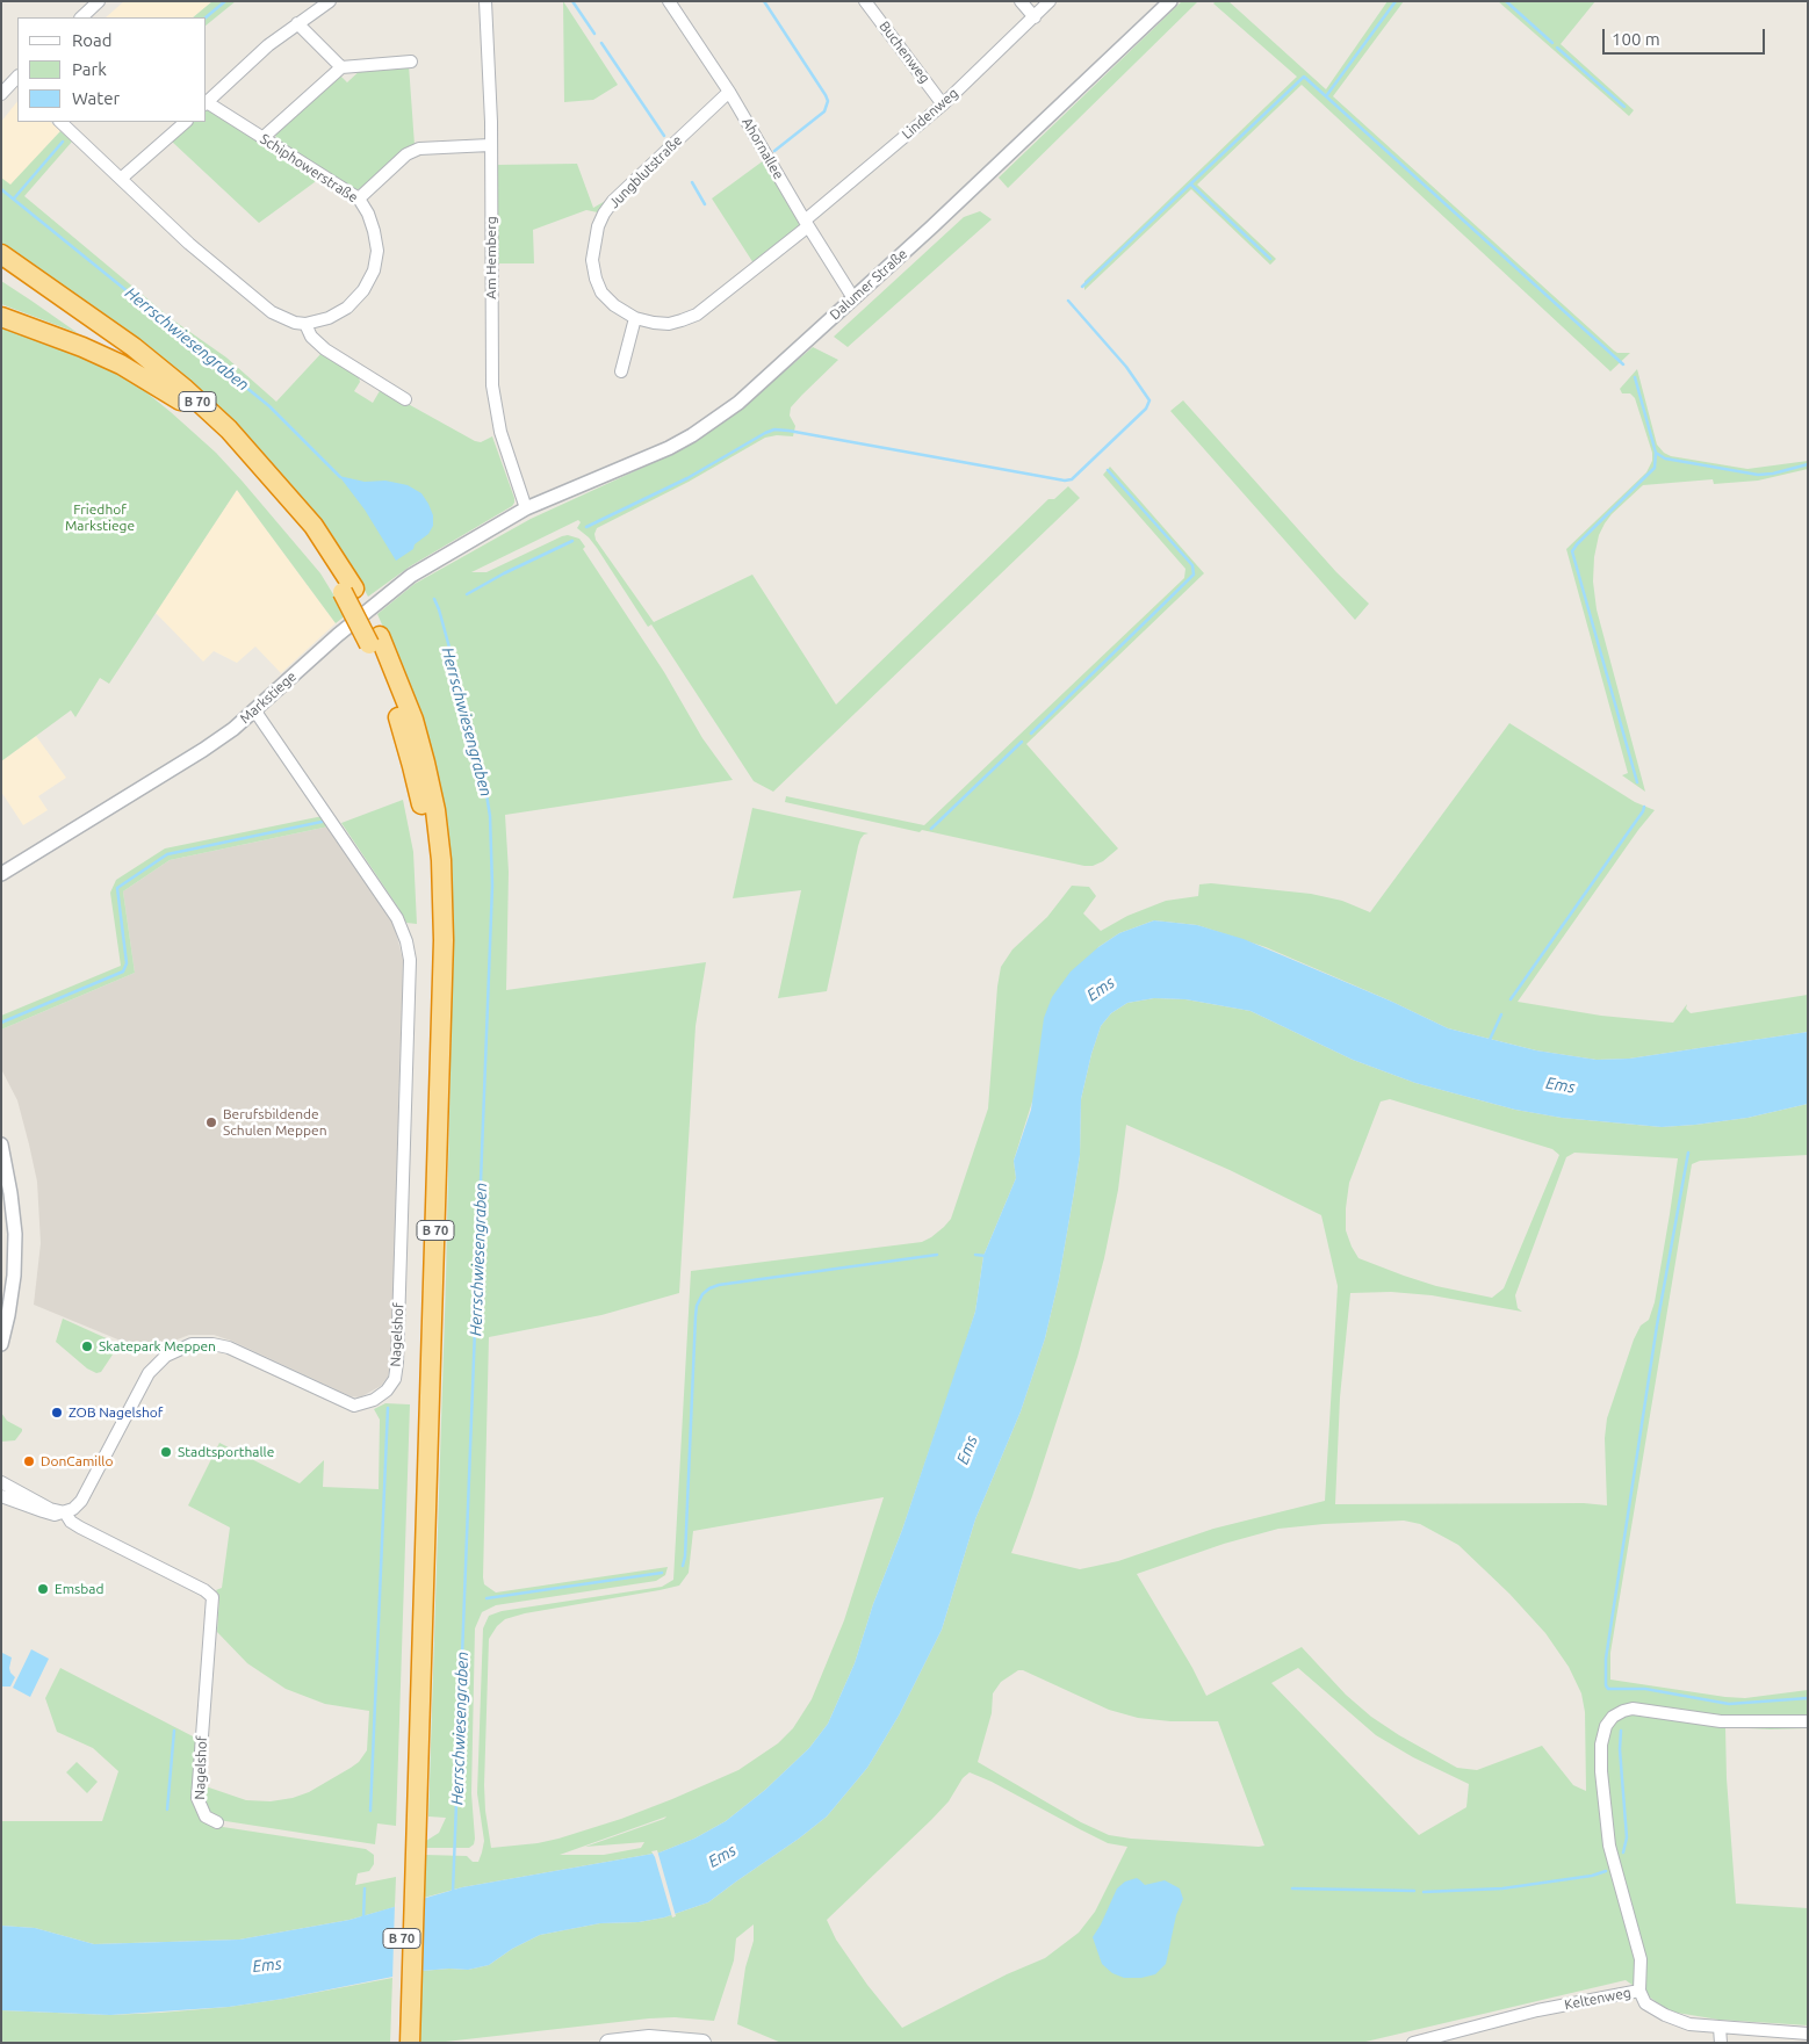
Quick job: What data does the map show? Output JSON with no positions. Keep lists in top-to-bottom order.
{
  "streets": {
    "highway": ["B 70"],
    "street": [
      "Buchenweg",
      "Lindenweg",
      "Ahornallee",
      "Schiphowerstraße",
      "Jungblutstraße",
      "Am Hemberg",
      "Dalumer Straße",
      "Markstiege",
      "Nagelshof",
      "Keltenweg"
    ]
  },
  "crossings": [
    ["Buchenweg", "Lindenweg"],
    ["Lindenweg", "Ahornallee"],
    ["Lindenweg", "Jungblutstraße"],
    ["Ahornallee", "Jungblutstraße"],
    ["Ahornallee", "Dalumer Straße"],
    ["Am Hemberg", "Dalumer Straße"],
    ["Am Hemberg", "Markstiege"],
    ["Dalumer Straße", "Markstiege"],
    ["Markstiege", "Nagelshof"]
  ],
  "water": ["Herrschwiesengraben", "Ems"],
  "parks": ["Friedhof Markstiege"],
  "places": [
    "Berufsbildende Schulen Meppen",
    "Skatepark Meppen",
    "ZOB Nagelshof",
    "Stadtsporthalle",
    "DonCamillo",
    "Emsbad"
  ],
  "legend": ["Road", "Park", "Water"],
  "scale_bar": "100 m"
}
